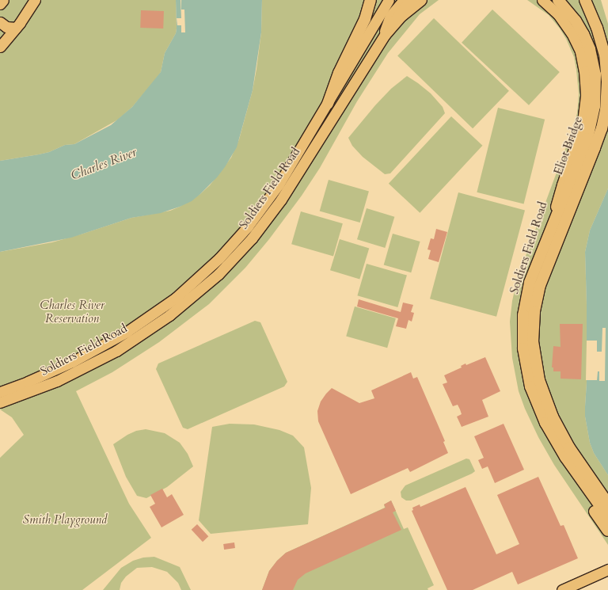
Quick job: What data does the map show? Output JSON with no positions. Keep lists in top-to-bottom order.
{
  "streets": {
    "highway": ["Eliot Bridge", "Soldiers Field Road"]
  },
  "crossings": [
    ["Eliot Bridge", "Soldiers Field Road"]
  ],
  "water": ["Charles River"],
  "parks": ["Charles River Reservation", "Smith Playground"]
}
